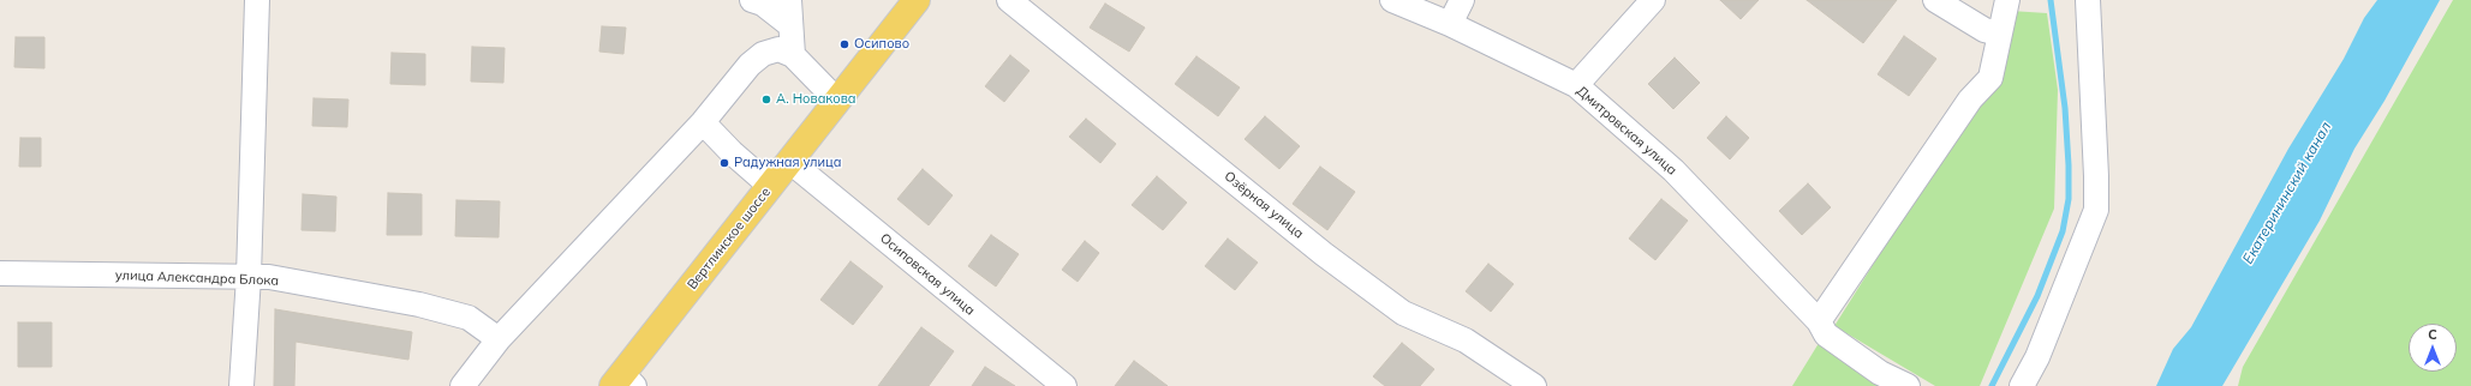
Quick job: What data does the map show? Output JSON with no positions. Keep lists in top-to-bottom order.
{
  "streets": {
    "main road": ["Вертлинское шоссе"],
    "street": [
      "Дмитровская улица",
      "Озёрная улица",
      "Осиповская улица",
      "улица Александра Блока"
    ]
  },
  "crossings": [
    ["Вертлинское шоссе", "Осиповская улица"]
  ],
  "water": ["Екатерининский канал"],
  "places": ["Осипово", "А. Новакова", "Радужная улица"],
  "north": "top"
}
